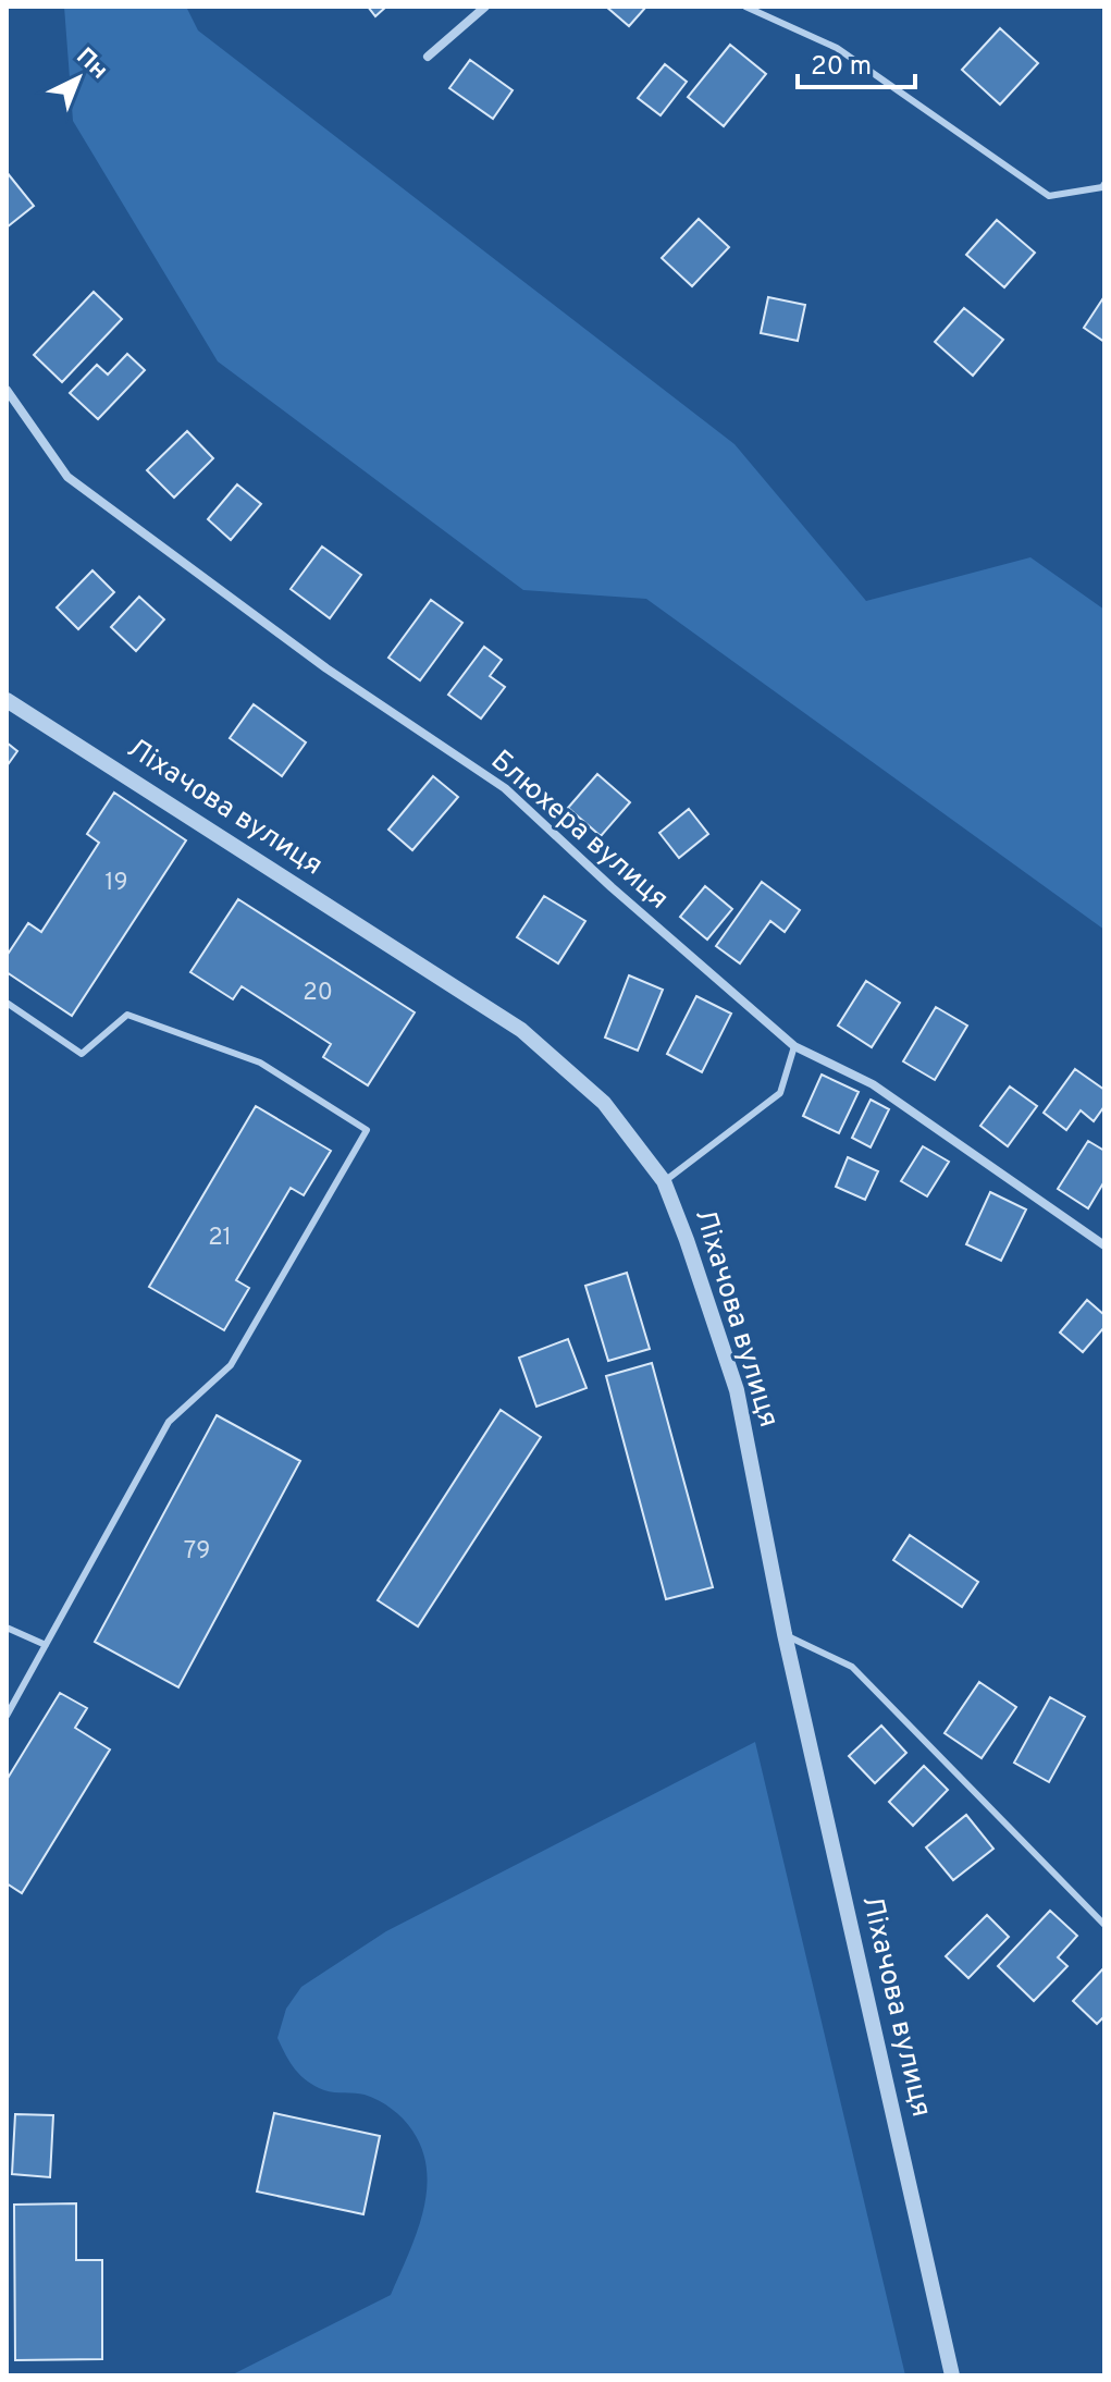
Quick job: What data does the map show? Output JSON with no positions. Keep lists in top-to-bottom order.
{
  "streets": {
    "street": ["Ліхачова вулиця", "Блюхера вулиця"]
  },
  "house_numbers": [
    "19",
    "20",
    "21",
    "79"
  ],
  "scale_bar": "20 m",
  "north": "top right"
}
